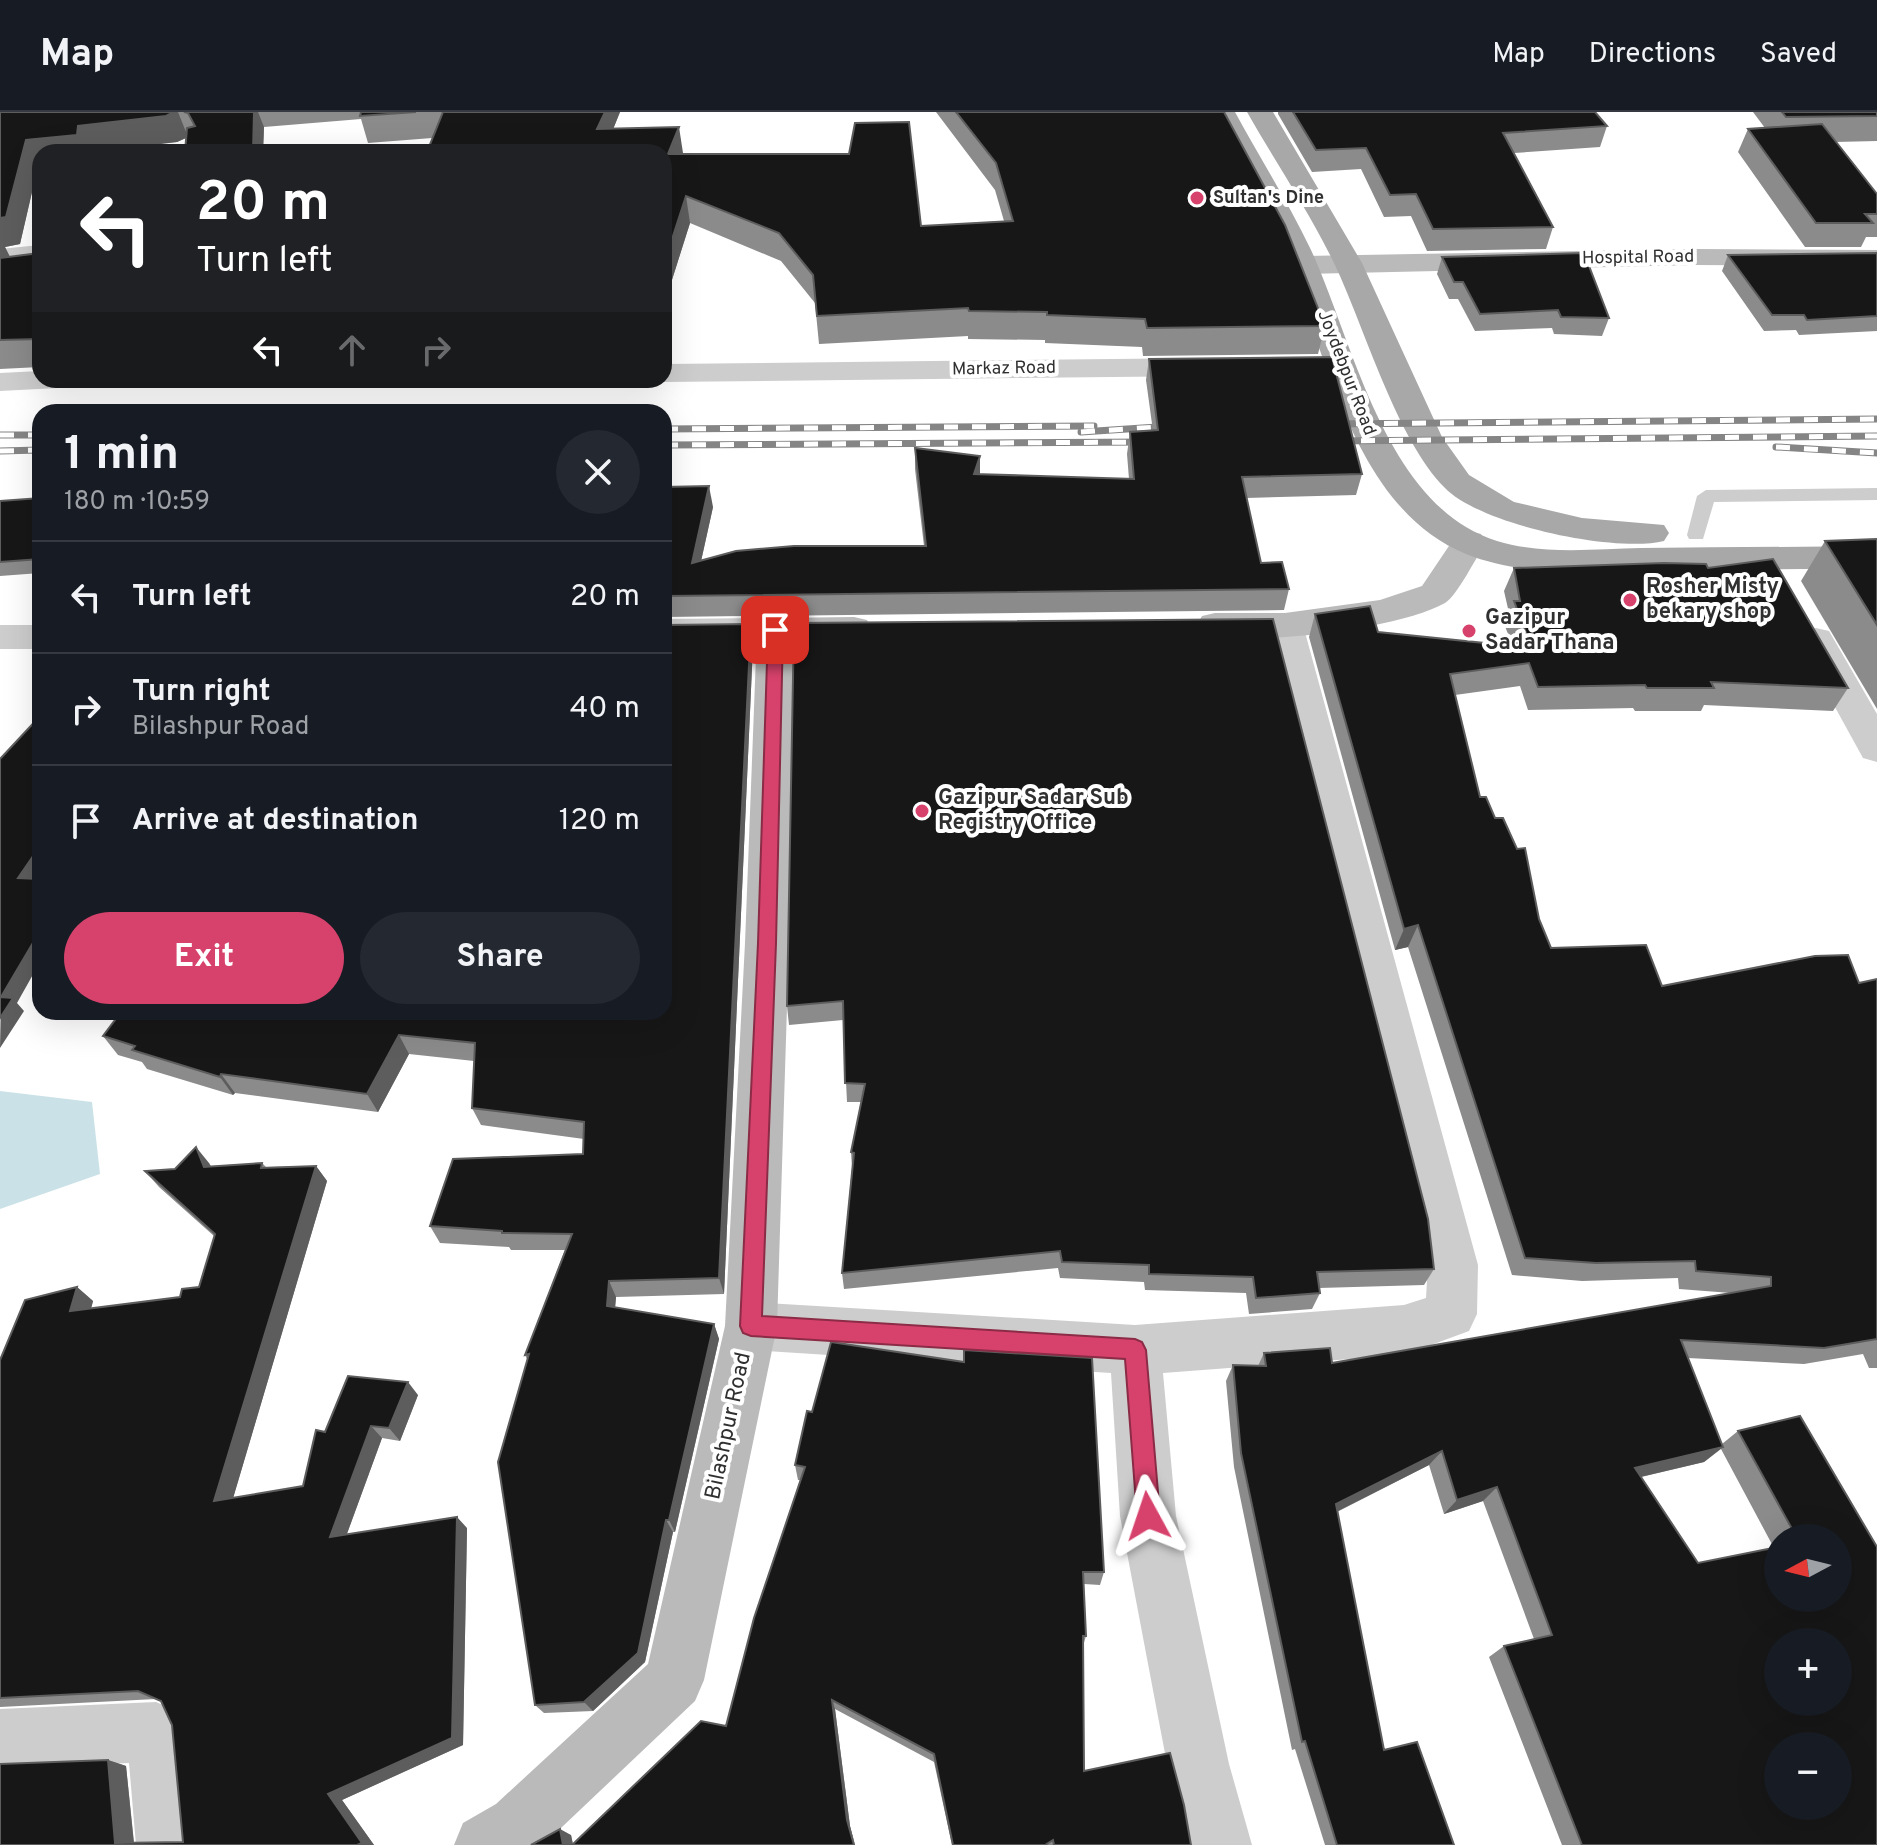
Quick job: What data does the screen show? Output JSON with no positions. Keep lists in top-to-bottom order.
{
  "streets": {
    "main road": ["Hospital Road", "Joydebpur Road", "Bilashpur Road"],
    "street": ["Markaz Road"]
  },
  "crossings": [
    ["Hospital Road", "Joydebpur Road"]
  ],
  "places": [
    "Sultan's Dine",
    "Rosher Misty bekary shop",
    "Gazipur Sadar Thana",
    "Gazipur Sadar Sub Registry Office"
  ],
  "north": "left",
  "page": {
    "header": "Map",
    "nav": ["Map", "Directions", "Saved"],
    "turn": ["20 m", "Turn left"],
    "heading": ["1 min", "180 m · 10:59"],
    "list": [
      {
        "name": "Turn left",
        "value": "20 m"
      },
      {
        "name": "Turn right",
        "note": "Bilashpur Road",
        "value": "40 m"
      },
      {
        "name": "Arrive at destination",
        "value": "120 m"
      }
    ],
    "buttons": ["Exit", "Share"],
    "map_buttons": ["+", "−"]
  }
}
